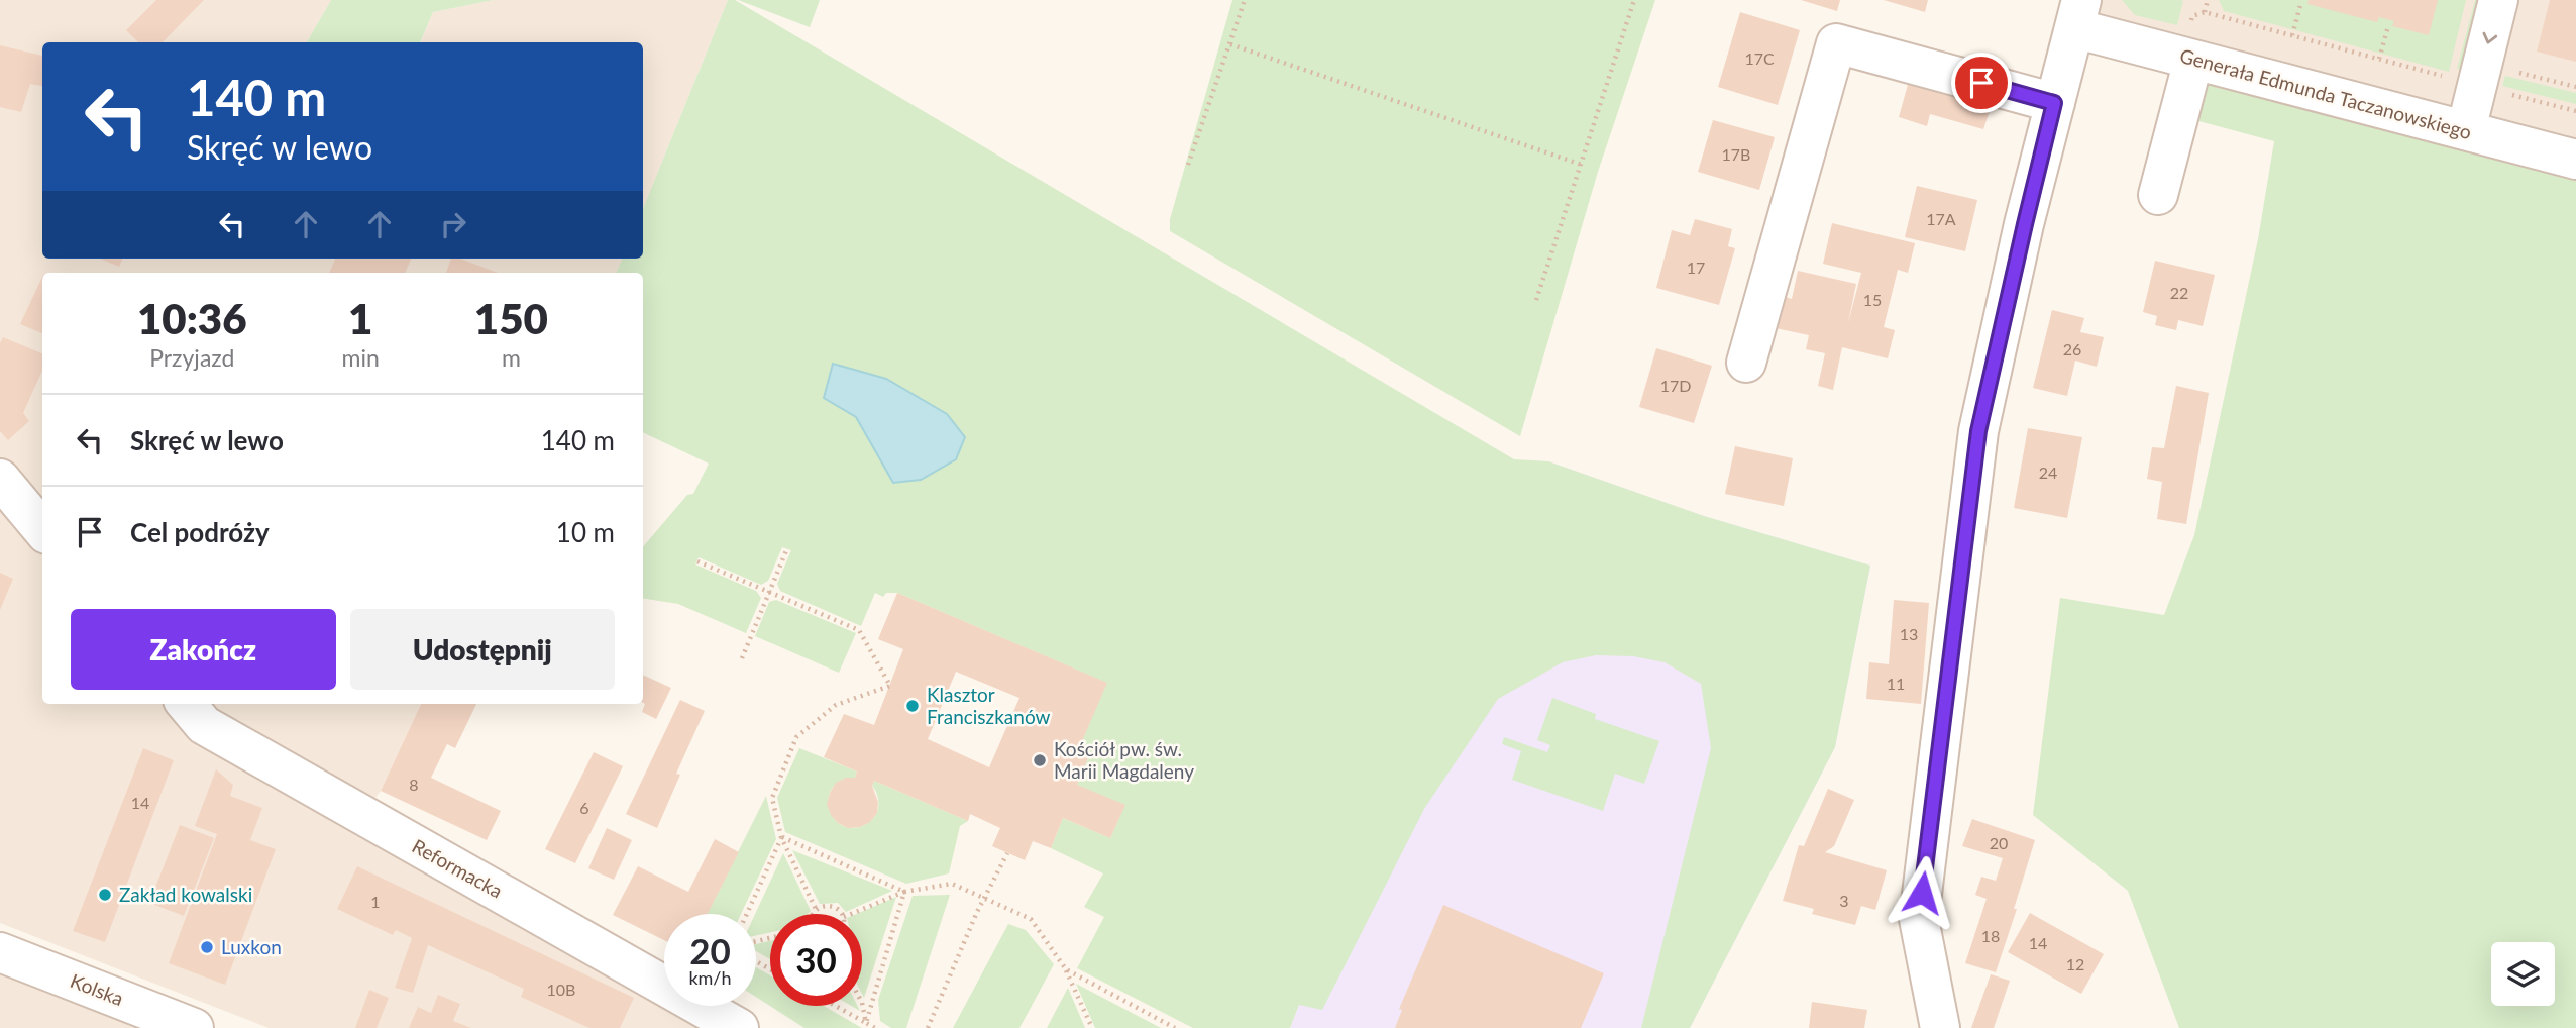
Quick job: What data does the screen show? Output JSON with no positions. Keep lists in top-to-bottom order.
{
  "streets": {
    "street": ["Generała Edmunda Taczanowskiego", "Reformacka", "Kolska"]
  },
  "places": [
    "Klasztor Franciszkanów",
    "Kościół pw. św. Marii Magdaleny",
    "Zakład kowalski",
    "Luxkon"
  ],
  "house_numbers": [
    "17C",
    "17B",
    "17A",
    "17",
    "22",
    "15",
    "26",
    "17D",
    "24",
    "13",
    "11",
    "8",
    "14",
    "6",
    "20",
    "3",
    "1",
    "18",
    "14",
    "12",
    "10B"
  ],
  "page": {
    "turn": ["140 m", "Skręć w lewo"],
    "eta": [
      "10:36",
      "Przyjazd",
      "1",
      "min",
      "150",
      "m"
    ],
    "list": [
      {
        "name": "Skręć w lewo",
        "value": "140 m"
      },
      {
        "name": "Cel podróży",
        "value": "10 m"
      }
    ],
    "buttons": ["Zakończ", "Udostępnij"],
    "speed": "20 km/h",
    "limit": "30"
  }
}
